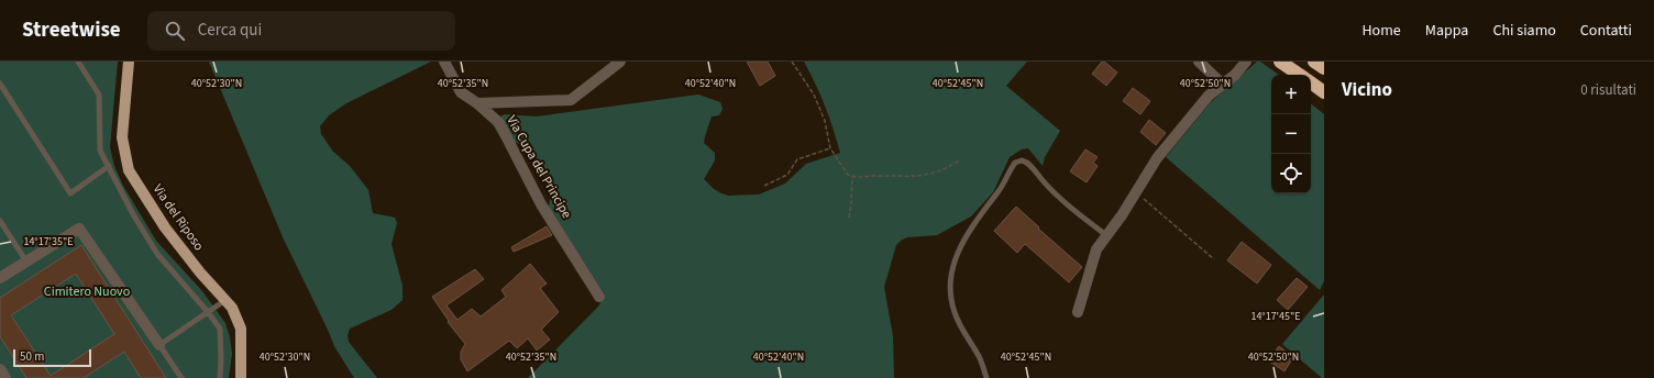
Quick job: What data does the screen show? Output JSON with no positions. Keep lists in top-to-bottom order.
{
  "streets": {
    "main road": ["Via del Riposo"],
    "street": ["Via Cupa del Principe"]
  },
  "parks": ["Cimitero Nuovo"],
  "scale_bar": "50 m",
  "page": {
    "header": "Streetwise",
    "search": "Cerca qui",
    "nav": [
      "Home",
      "Mappa",
      "Chi siamo",
      "Contatti"
    ],
    "heading": ["Vicino", "0 risultati"],
    "map_buttons": ["+", "−"],
    "scale": "50 m"
  },
  "coordinates": [
    "40°52'30\"N",
    "40°52'35\"N",
    "40°52'40\"N",
    "40°52'45\"N",
    "40°52'50\"N",
    "14°17'35\"E",
    "14°17'45\"E"
  ]
}
